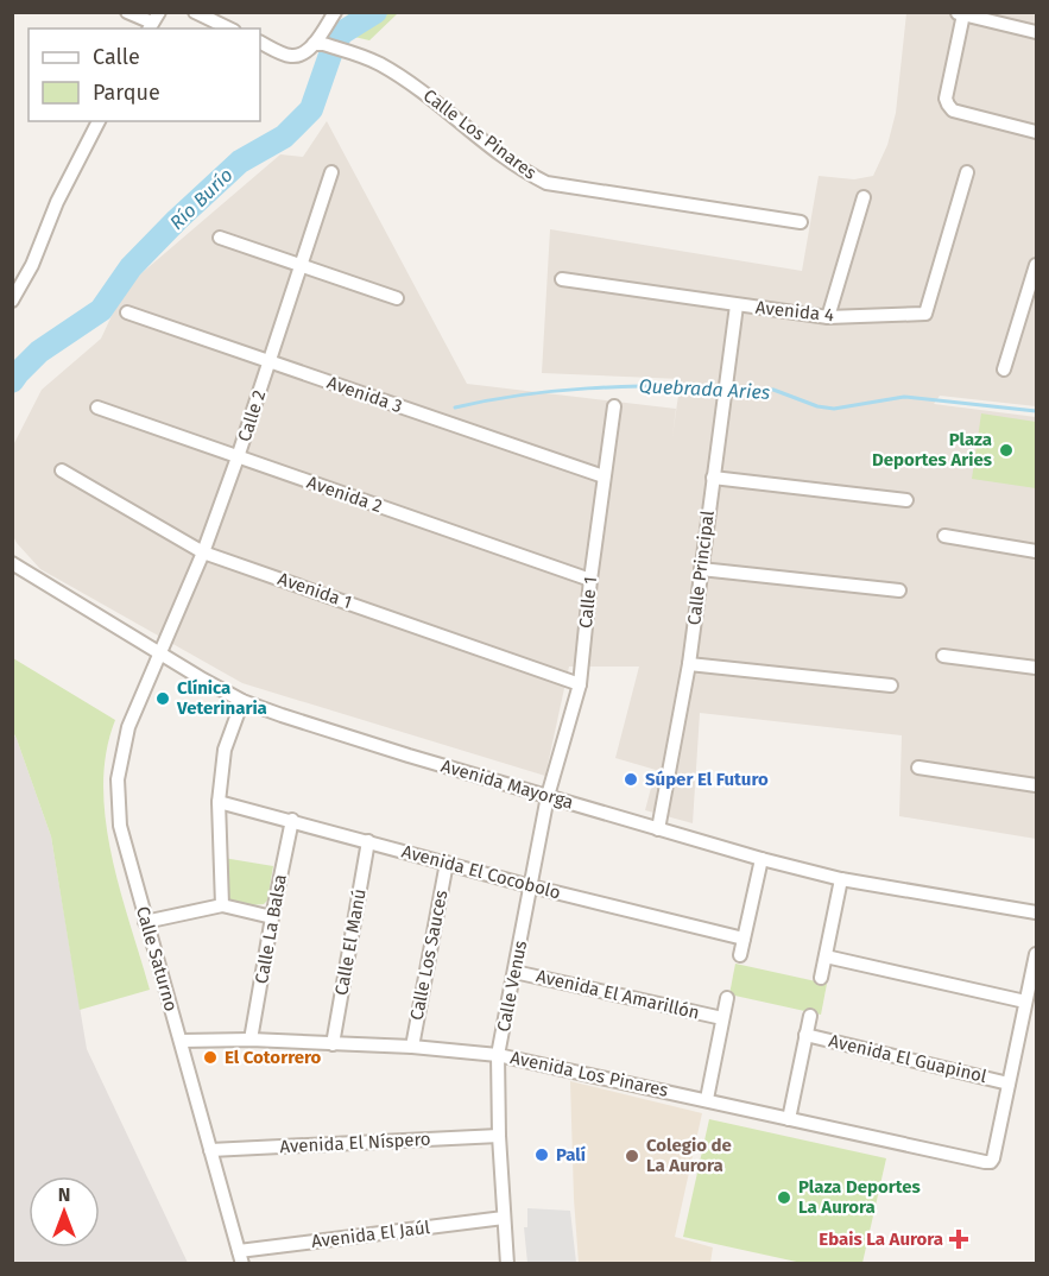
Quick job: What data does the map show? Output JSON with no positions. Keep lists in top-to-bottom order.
{
  "streets": {
    "street": [
      "Calle Los Pinares",
      "Avenida 4",
      "Avenida 3",
      "Calle 2",
      "Avenida 2",
      "Calle Principal",
      "Avenida 1",
      "Calle 1",
      "Avenida Mayorga",
      "Avenida El Cocobolo",
      "Calle La Balsa",
      "Calle El Manú",
      "Calle Los Sauces",
      "Calle Saturno",
      "Calle Venus",
      "Avenida El Amarillón",
      "Avenida El Guapinol",
      "Avenida Los Pinares",
      "Avenida El Níspero",
      "Avenida El Jaúl"
    ]
  },
  "crossings": [
    ["Avenida 4", "Calle Principal"],
    ["Avenida 3", "Calle 2"],
    ["Avenida 3", "Calle 1"],
    ["Calle 2", "Avenida 2"],
    ["Calle 2", "Avenida 1"],
    ["Calle 2", "Avenida Mayorga"],
    ["Calle 2", "Calle Saturno"],
    ["Avenida 2", "Calle 1"],
    ["Calle Principal", "Avenida Mayorga"],
    ["Avenida 1", "Calle 1"],
    ["Calle 1", "Avenida Mayorga"],
    ["Calle 1", "Calle Venus"],
    ["Avenida Mayorga", "Calle Saturno"],
    ["Avenida Mayorga", "Calle Venus"],
    ["Avenida El Cocobolo", "Calle La Balsa"],
    ["Avenida El Cocobolo", "Calle El Manú"],
    ["Avenida El Cocobolo", "Calle Los Sauces"],
    ["Avenida El Cocobolo", "Calle Venus"],
    ["Calle La Balsa", "Avenida Los Pinares"],
    ["Calle El Manú", "Avenida Los Pinares"],
    ["Calle Los Sauces", "Avenida Los Pinares"],
    ["Calle Saturno", "Avenida Los Pinares"],
    ["Calle Saturno", "Avenida El Níspero"],
    ["Calle Saturno", "Avenida El Jaúl"],
    ["Calle Venus", "Avenida El Amarillón"],
    ["Calle Venus", "Avenida Los Pinares"],
    ["Calle Venus", "Avenida El Níspero"],
    ["Calle Venus", "Avenida El Jaúl"],
    ["Avenida El Guapinol", "Avenida Los Pinares"]
  ],
  "water": ["Río Burío", "Quebrada Aries"],
  "places": {
    "other": [
      "Plaza Deportes Aries",
      "Clínica Veterinaria",
      "Súper El Futuro",
      "El Cotorrero",
      "Palí",
      "Colegio de La Aurora",
      "Plaza Deportes La Aurora"
    ],
    "health": ["Ebais La Aurora"]
  },
  "legend": ["Calle", "Parque"],
  "north": "top"
}
